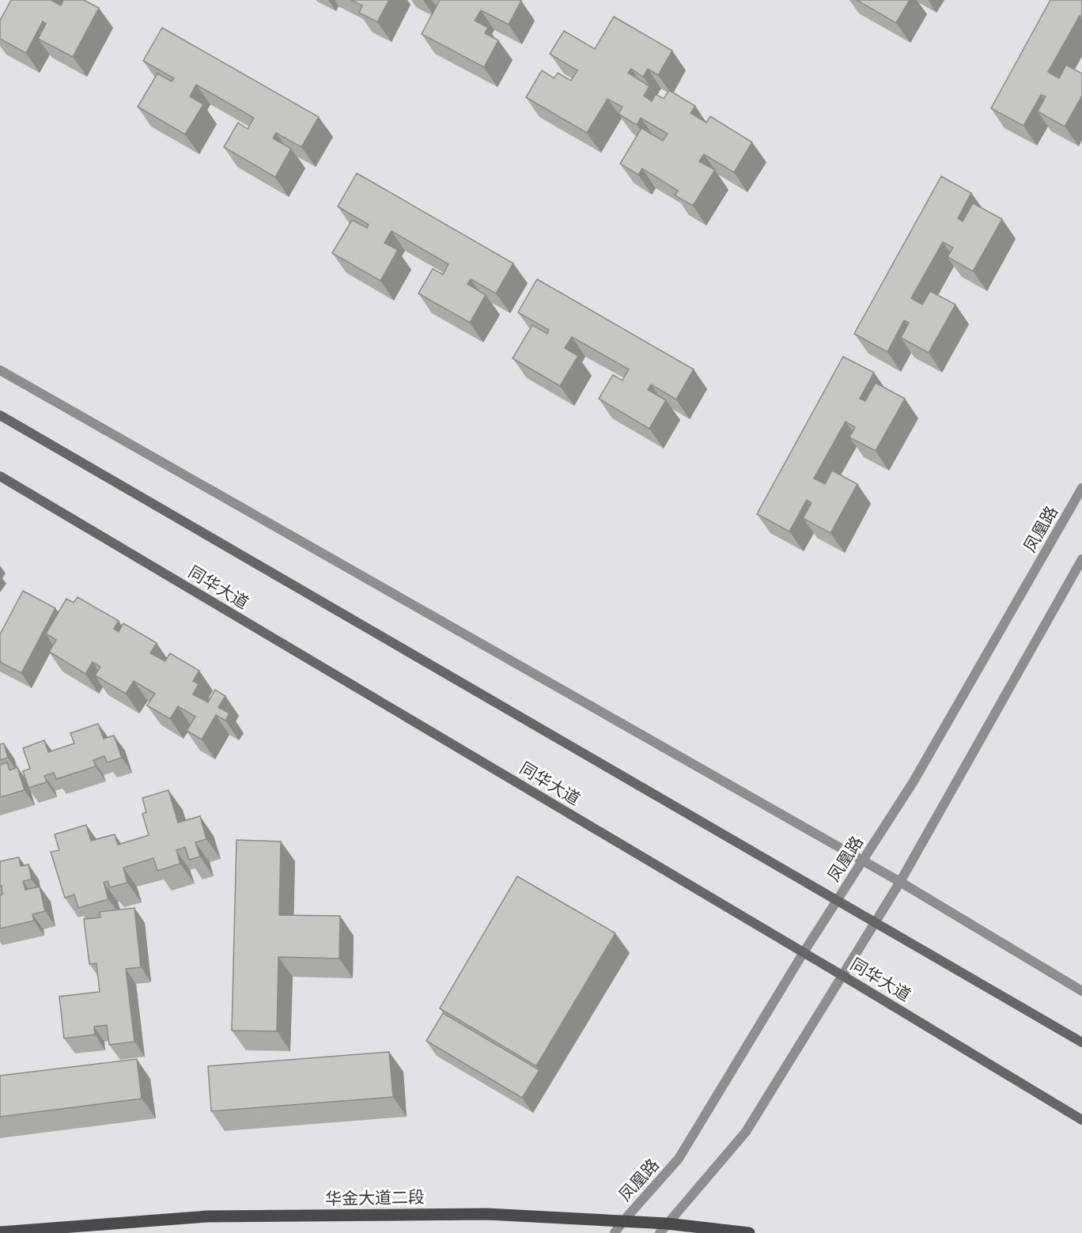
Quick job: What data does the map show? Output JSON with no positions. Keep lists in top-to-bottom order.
{
  "streets": {
    "main road": ["同华大道", "华金大道二段"],
    "street": ["凤凰路"]
  },
  "crossings": [
    ["凤凰路", "同华大道"],
    ["凤凰路", "华金大道二段"]
  ]
}
